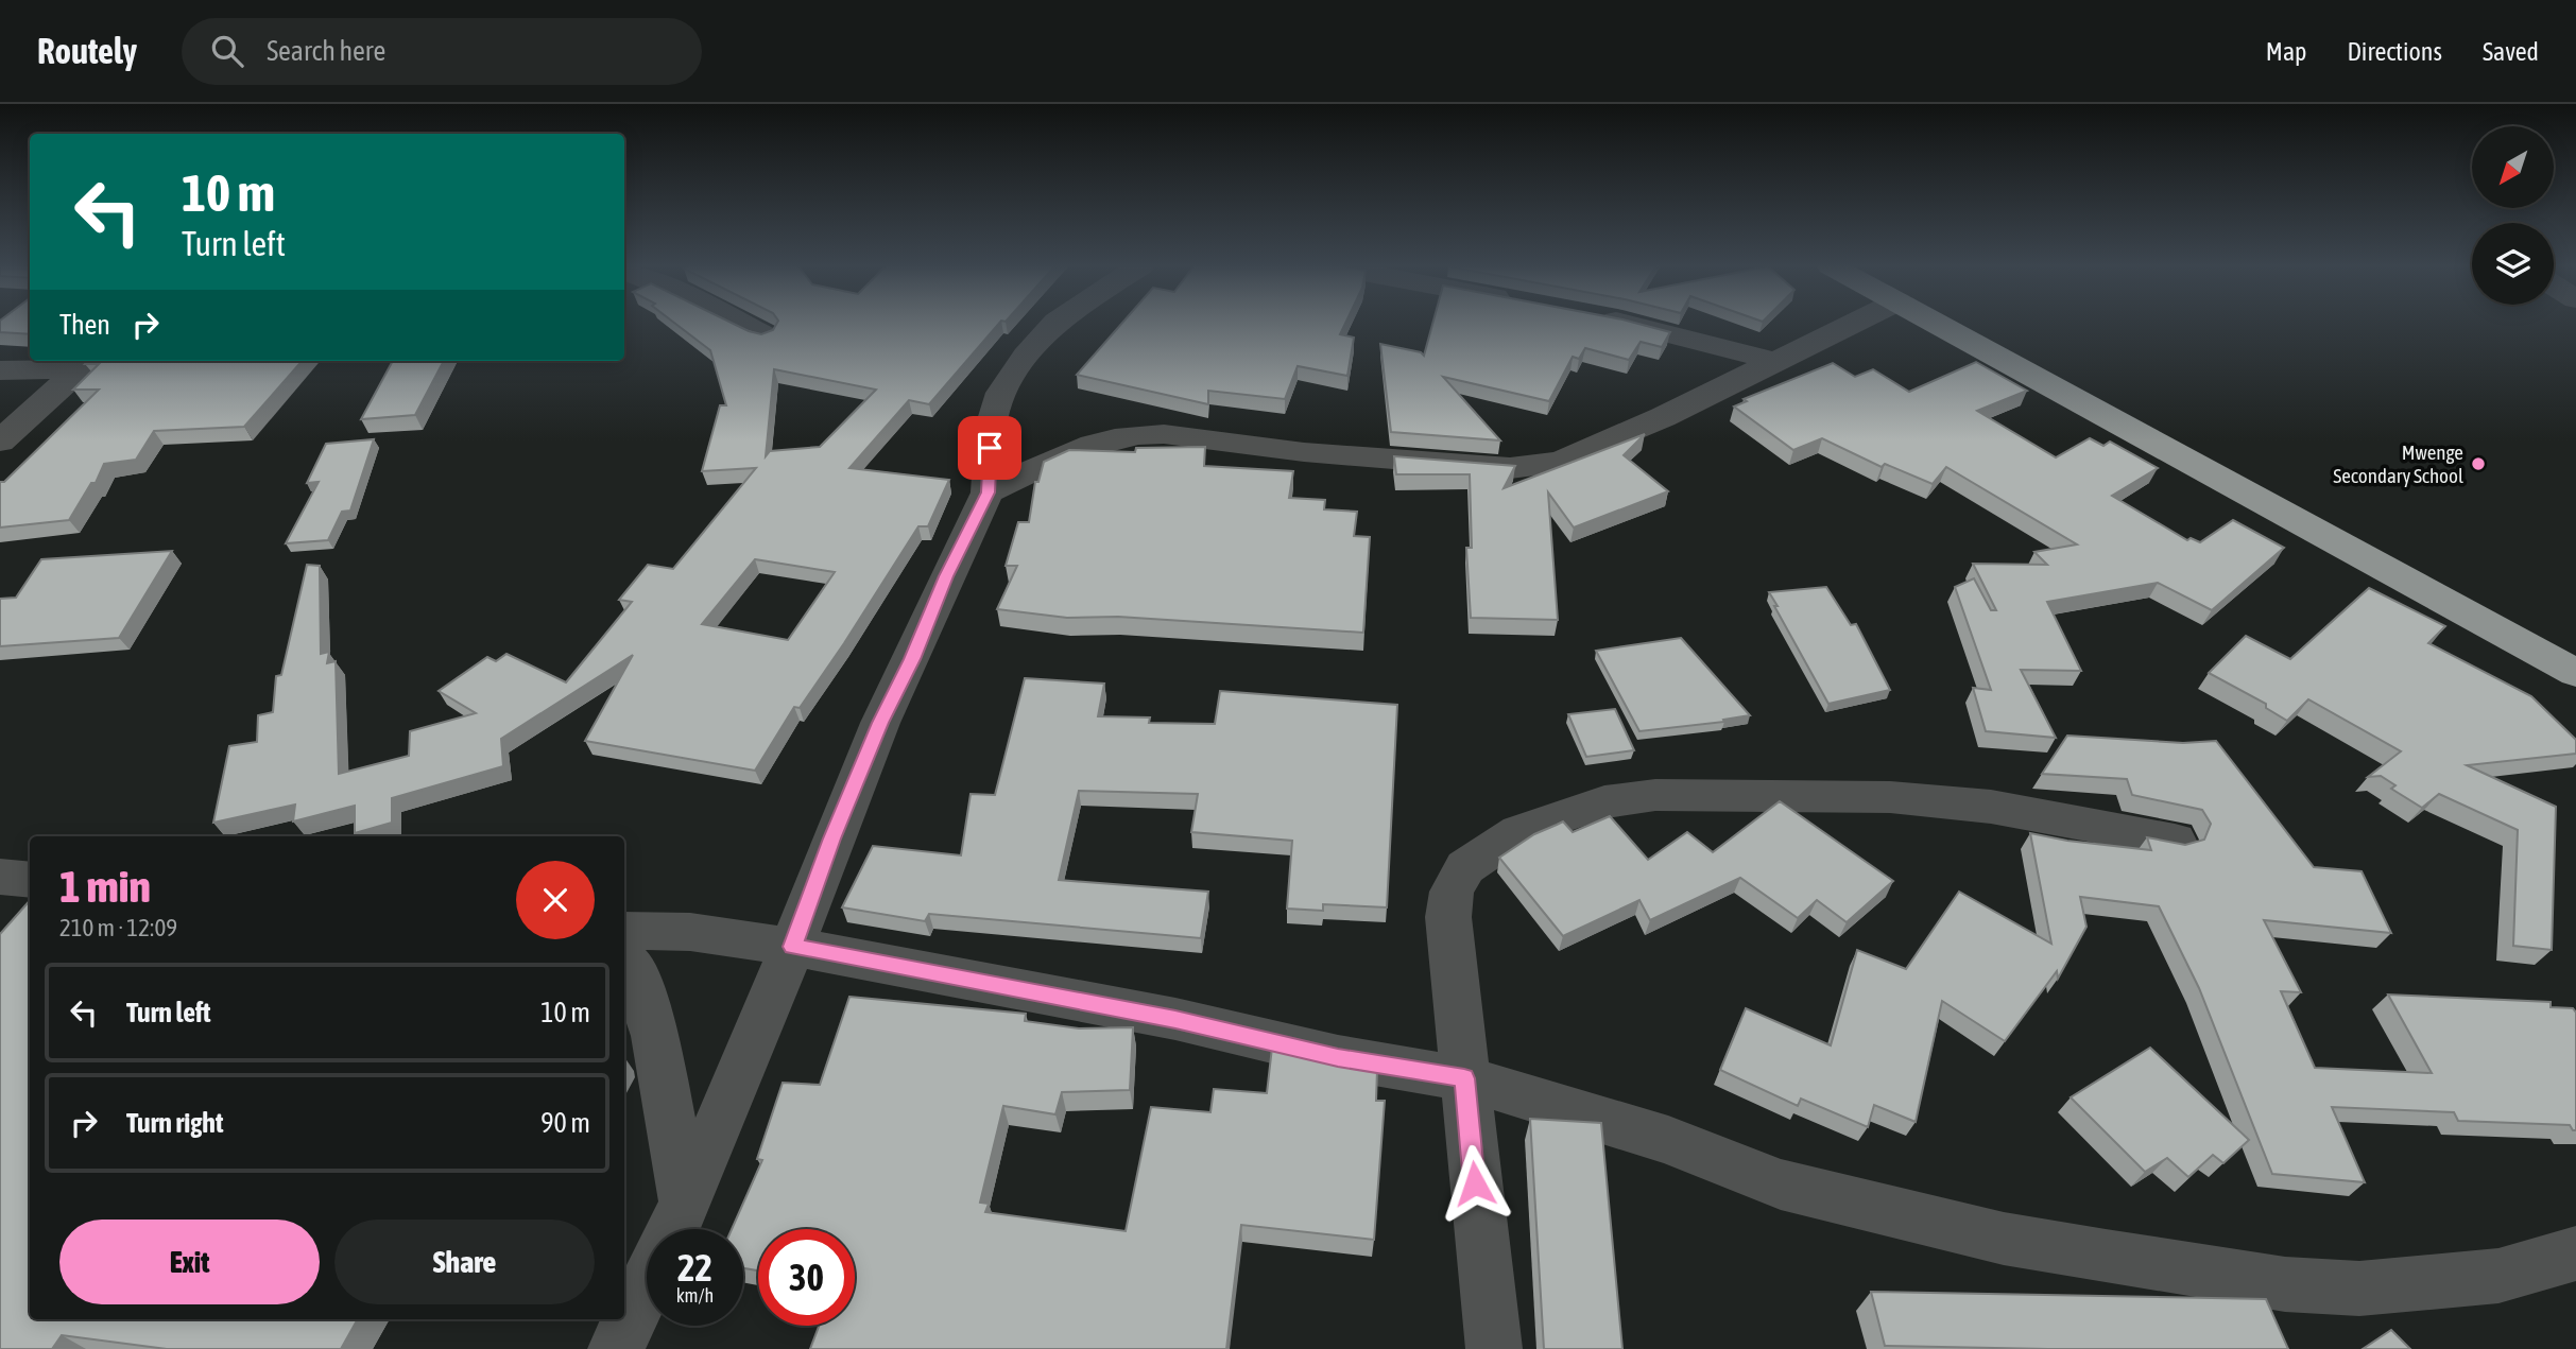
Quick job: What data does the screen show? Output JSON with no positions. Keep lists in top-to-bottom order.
{
  "places": ["Mwenge Secondary School"],
  "north": "bottom left",
  "page": {
    "header": "Routely",
    "search": "Search here",
    "nav": ["Map", "Directions", "Saved"],
    "turn": ["10 m", "Turn left"],
    "then": "Then",
    "heading": ["1 min", "210 m · 12:09"],
    "list": [
      {
        "name": "Turn left",
        "value": "10 m"
      },
      {
        "name": "Turn right",
        "value": "90 m"
      }
    ],
    "buttons": ["Exit", "Share"],
    "speed": "22 km/h",
    "limit": "30"
  }
}
